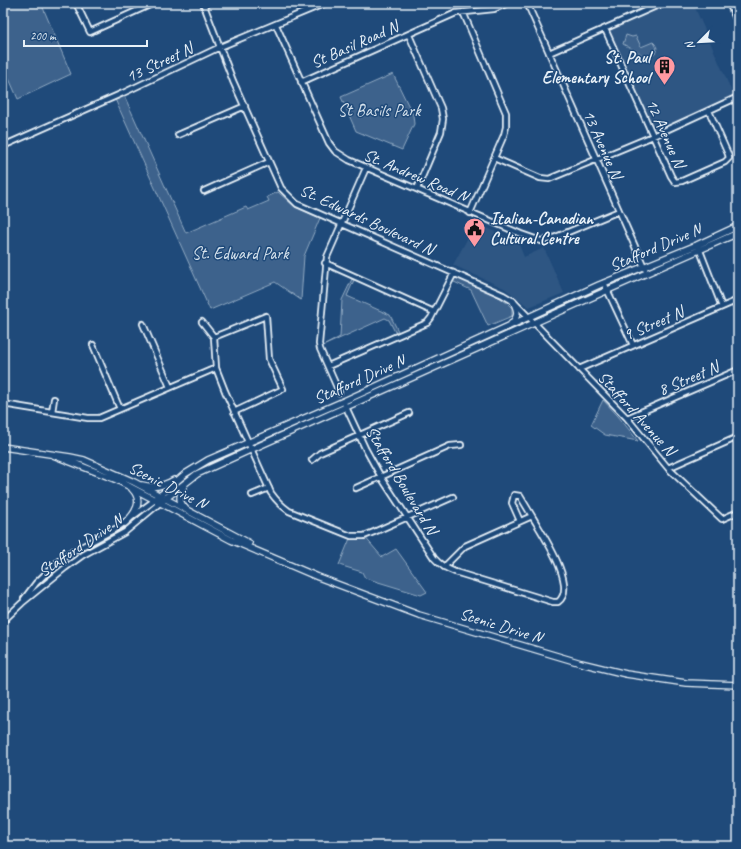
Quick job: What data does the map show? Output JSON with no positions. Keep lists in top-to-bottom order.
{
  "streets": {
    "main road": ["Stafford Drive N", "Scenic Drive N"],
    "street": [
      "St Basil Road N",
      "13 Street N",
      "12 Avenue N",
      "13 Avenue N",
      "St. Andrew Road N",
      "St. Edwards Boulevard N",
      "9 Street N",
      "8 Street N",
      "Stafford Avenue N",
      "Stafford Boulevard N"
    ]
  },
  "crossings": [
    ["St Basil Road N", "St. Andrew Road N"],
    ["13 Street N", "St. Andrew Road N"],
    ["13 Street N", "St. Edwards Boulevard N"],
    ["13 Avenue N", "St. Andrew Road N"],
    ["13 Avenue N", "Stafford Drive N"],
    ["St. Edwards Boulevard N", "Stafford Drive N"],
    ["St. Edwards Boulevard N", "Stafford Avenue N"],
    ["Stafford Drive N", "Stafford Avenue N"],
    ["Stafford Drive N", "Stafford Boulevard N"],
    ["Stafford Drive N", "Scenic Drive N"],
    ["9 Street N", "Stafford Avenue N"],
    ["8 Street N", "Stafford Avenue N"]
  ],
  "parks": ["St Basils Park", "St. Edward Park"],
  "places": {
    "building": ["St. Paul Elementary School"],
    "public building": ["Italian-Canadian Cultural Centre"]
  },
  "scale_bar": "200 m",
  "north": "bottom left"
}
